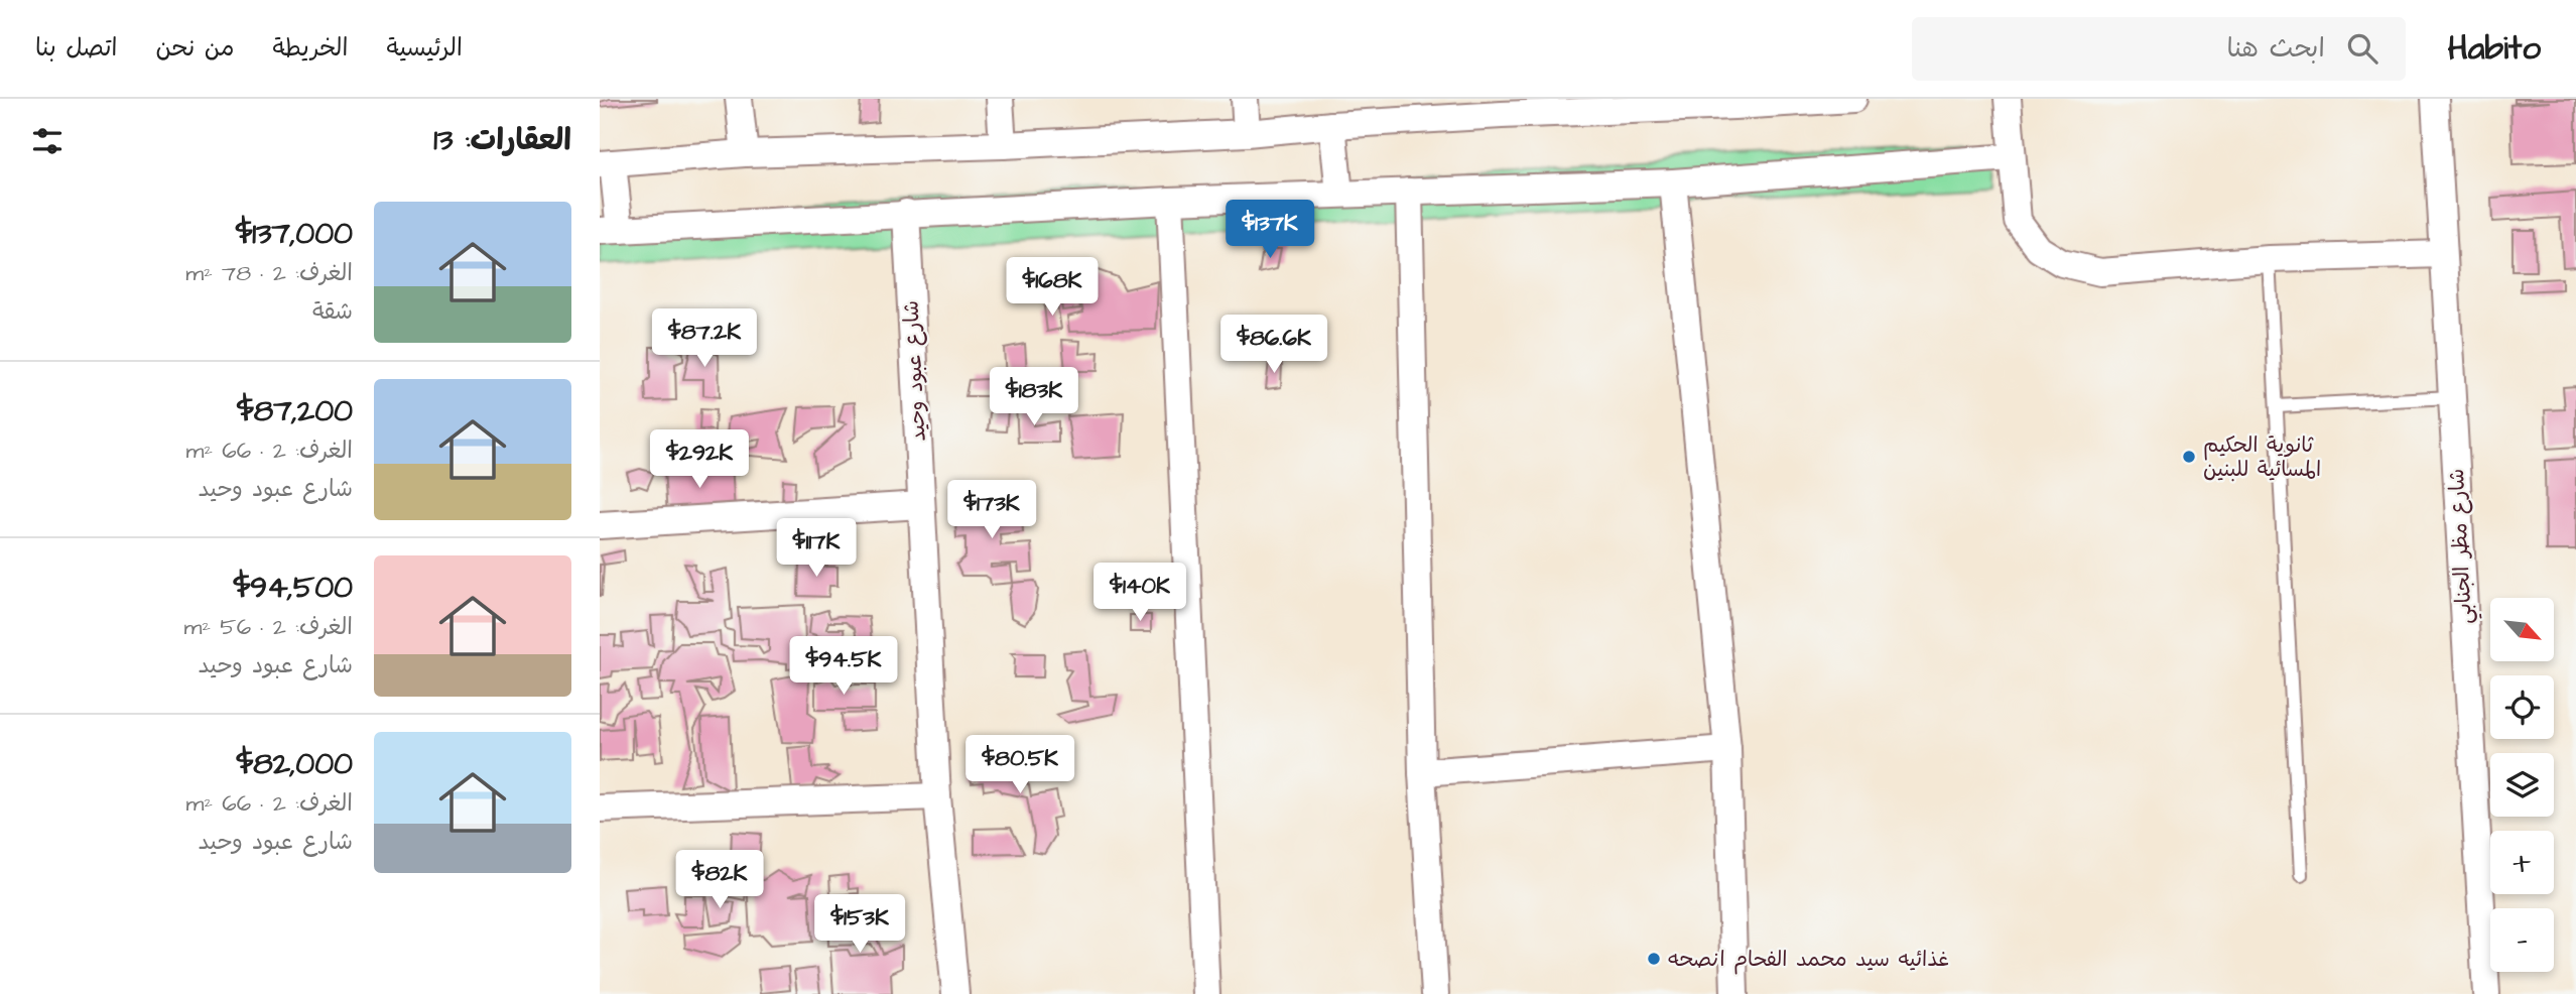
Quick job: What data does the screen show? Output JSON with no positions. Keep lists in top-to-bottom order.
{
  "streets": {
    "street": ["شارع عبود وحيد", "شارع مظر الجنابي"]
  },
  "places": ["ثانوية الحكيم المسائية للبنين", "غذائيه سيد محمد الفحام انصحه"],
  "north": "bottom right",
  "page": {
    "header": "Habito",
    "search": "ابحث هنا",
    "nav": [
      "الرئيسية",
      "الخريطة",
      "من نحن",
      "اتصل بنا"
    ],
    "heading": "العقارات: 13",
    "list": [
      {
        "name": "$137,000",
        "note": "الغرف: 2 · 78 m² · شقة"
      },
      {
        "name": "$87,200",
        "note": "الغرف: 2 · 66 m² · شارع عبود وحيد"
      },
      {
        "name": "$94,500",
        "note": "الغرف: 2 · 56 m² · شارع عبود وحيد"
      },
      {
        "name": "$82,000",
        "note": "الغرف: 2 · 66 m² · شارع عبود وحيد"
      }
    ],
    "price": [
      "$137K",
      "$168K",
      "$87.2K",
      "$86.6K",
      "$183K",
      "$292K",
      "$173K",
      "$117K",
      "$140K",
      "$94.5K",
      "$80.5K",
      "$82K",
      "$153K"
    ],
    "map_buttons": ["+", "−"]
  }
}
